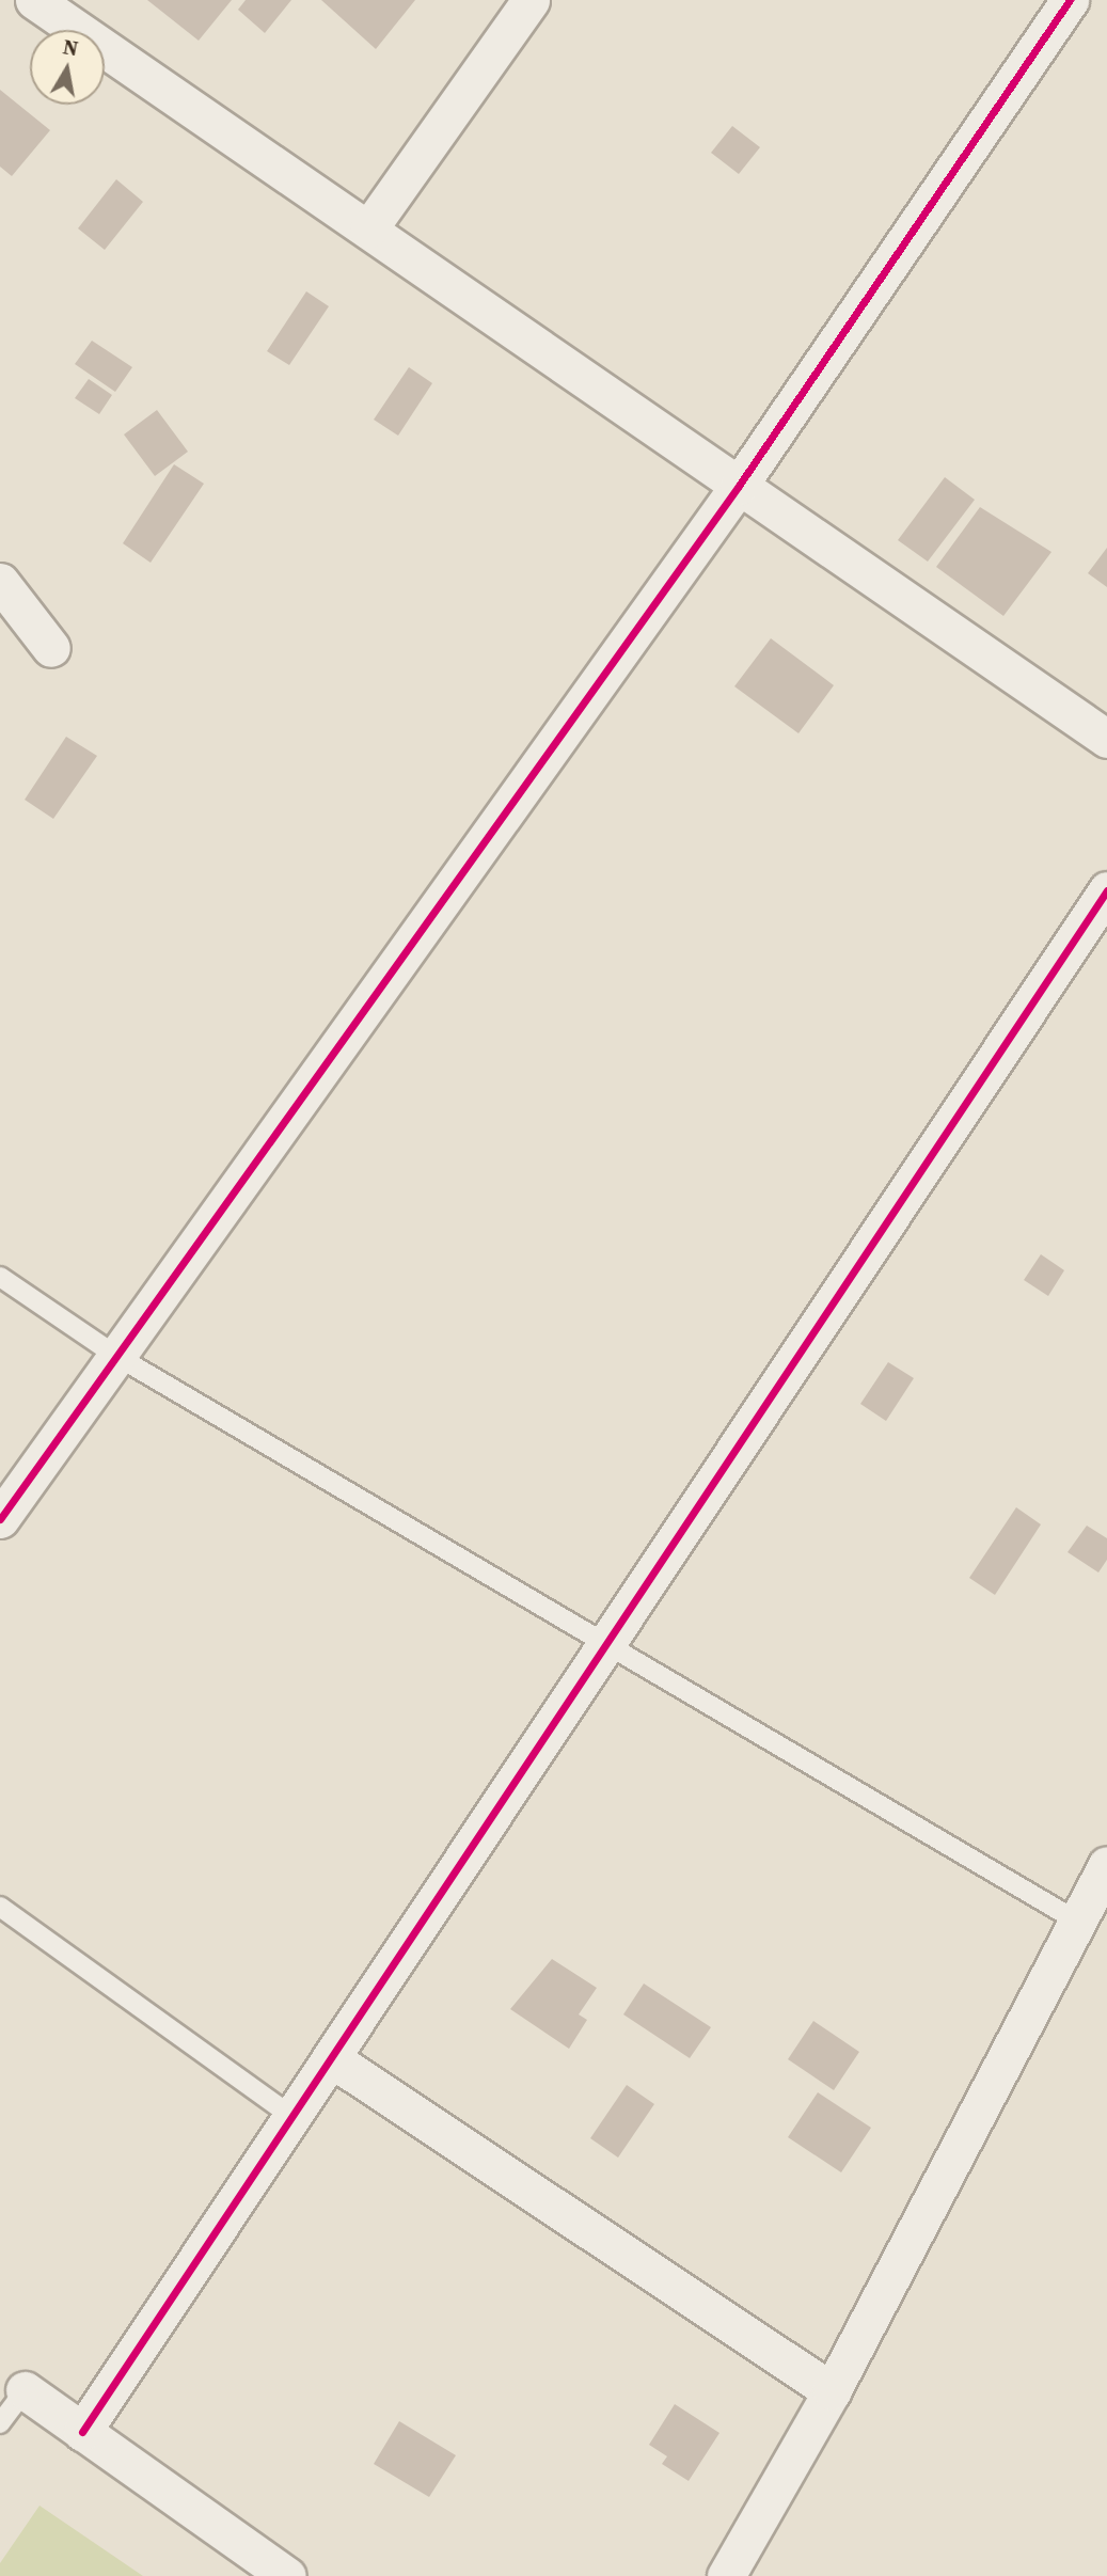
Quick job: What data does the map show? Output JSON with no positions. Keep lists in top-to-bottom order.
{
  "north": "top"
}
